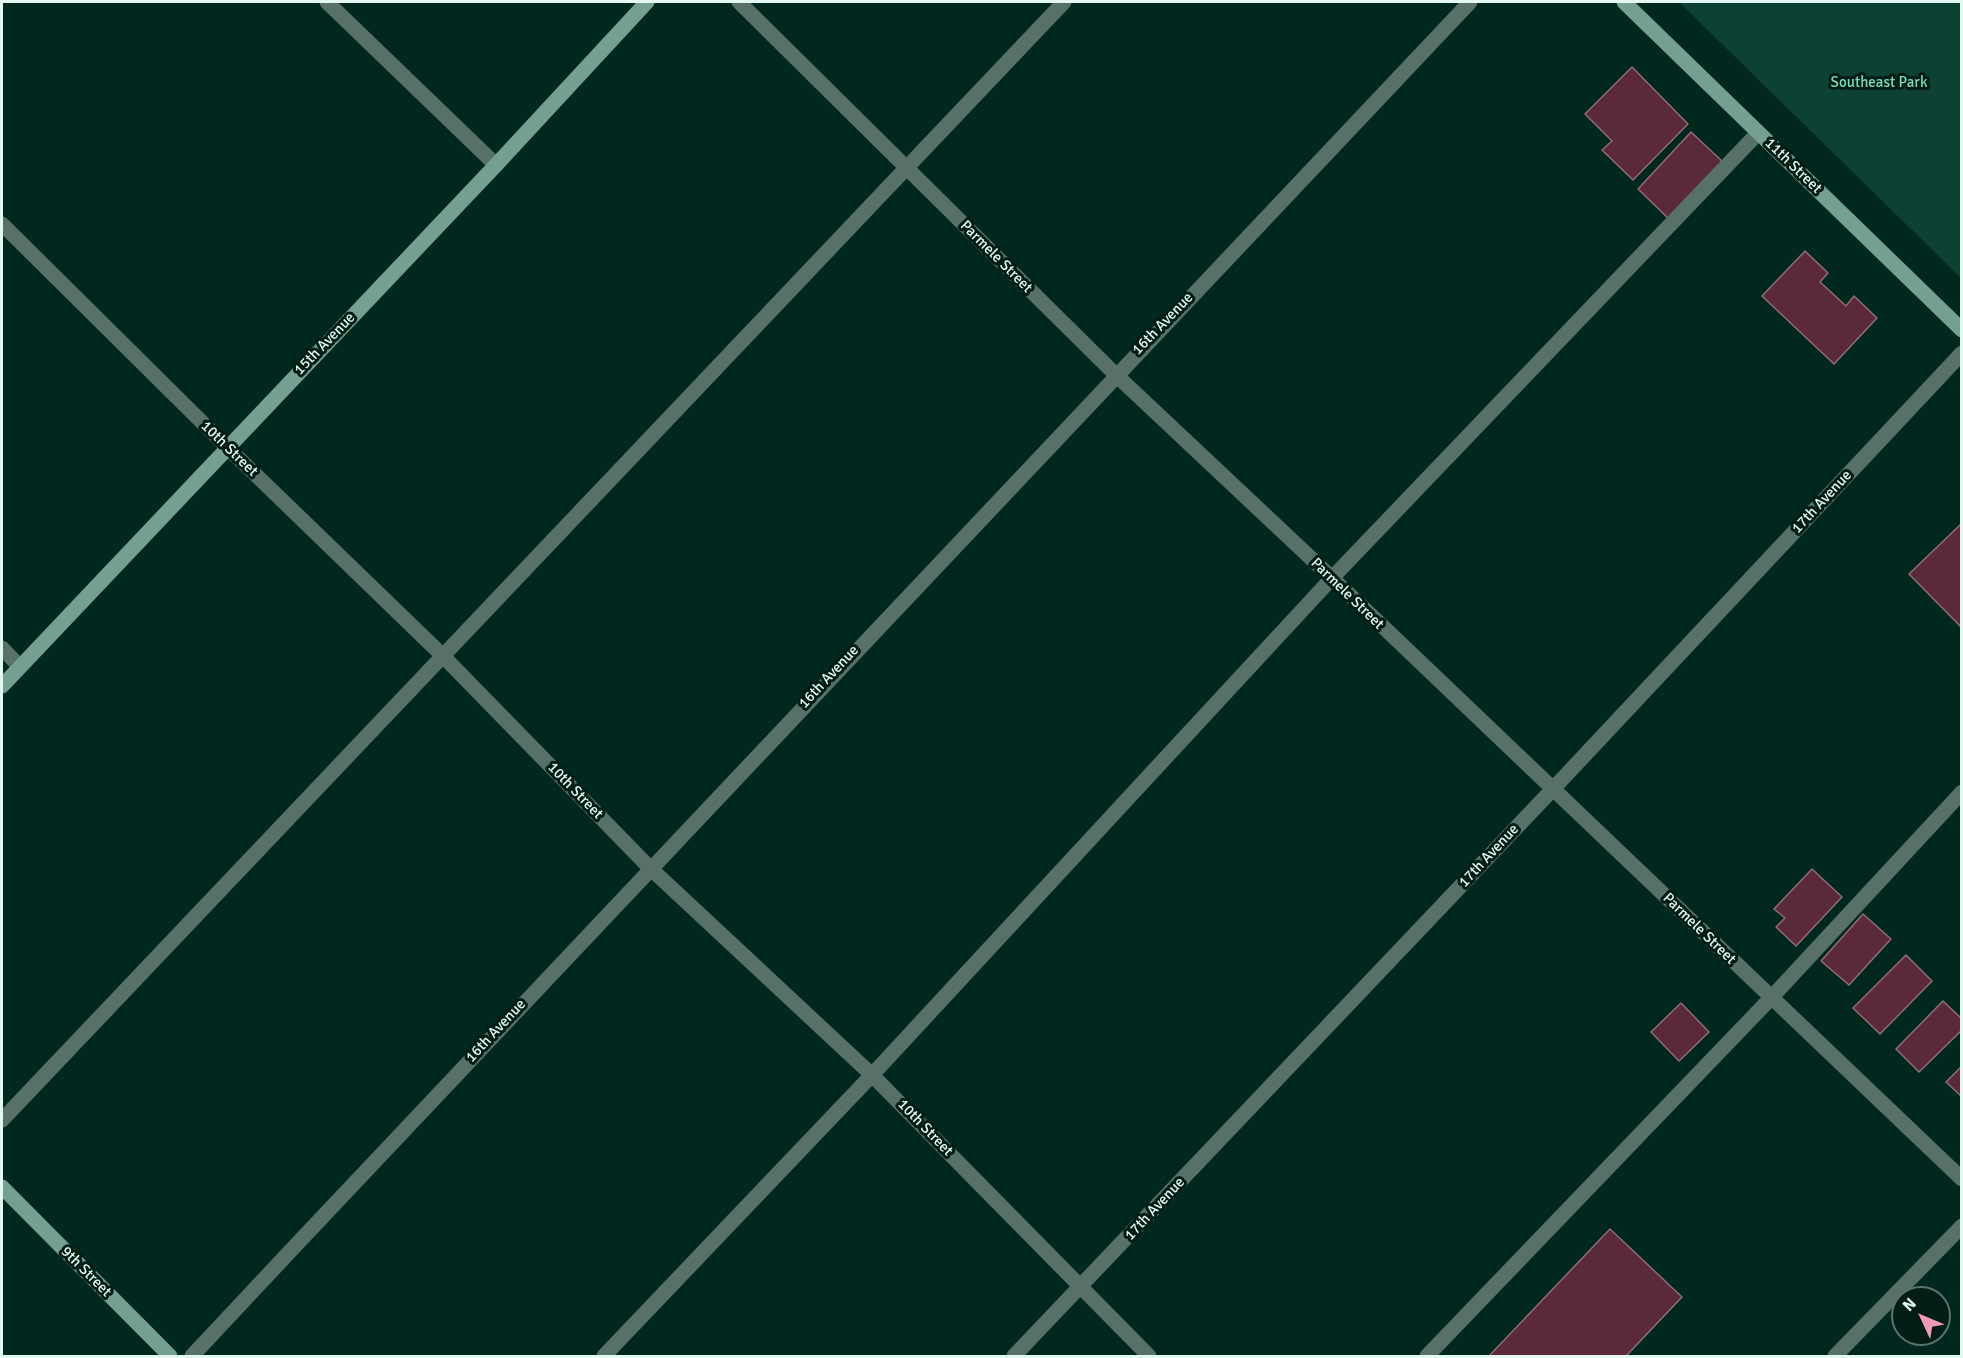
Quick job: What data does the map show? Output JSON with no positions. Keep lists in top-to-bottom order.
{
  "streets": {
    "main road": ["11th Street", "15th Avenue", "9th Street"],
    "street": [
      "Parmele Street",
      "16th Avenue",
      "10th Street",
      "17th Avenue"
    ]
  },
  "crossings": [
    ["Parmele Street", "16th Avenue"],
    ["Parmele Street", "17th Avenue"],
    ["16th Avenue", "10th Street"],
    ["15th Avenue", "10th Street"],
    ["10th Street", "17th Avenue"]
  ],
  "parks": ["Southeast Park"],
  "north": "top left"
}
